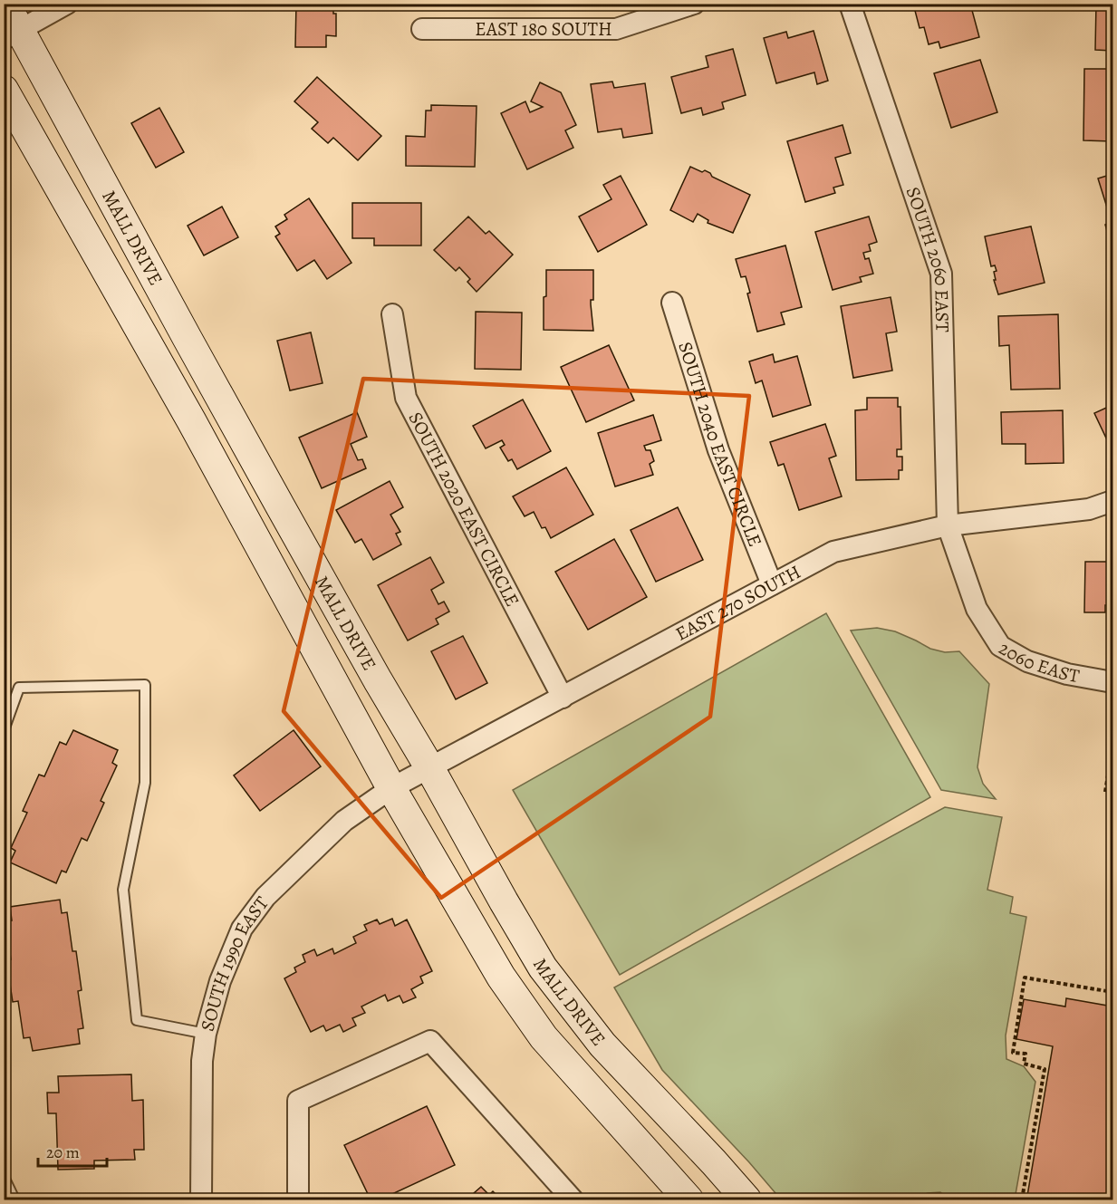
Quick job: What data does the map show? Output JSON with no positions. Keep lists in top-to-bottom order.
{
  "streets": {
    "main road": ["MALL DRIVE"],
    "street": [
      "EAST 180 SOUTH",
      "SOUTH 2060 EAST",
      "SOUTH 2040 EAST CIRCLE",
      "SOUTH 2020 EAST CIRCLE",
      "EAST 270 SOUTH",
      "2060 EAST",
      "SOUTH 1990 EAST"
    ]
  },
  "crossings": [
    ["MALL DRIVE", "EAST 270 SOUTH"],
    ["MALL DRIVE", "SOUTH 1990 EAST"],
    ["SOUTH 2060 EAST", "EAST 270 SOUTH"],
    ["SOUTH 2060 EAST", "2060 EAST"],
    ["SOUTH 2040 EAST CIRCLE", "EAST 270 SOUTH"],
    ["SOUTH 2020 EAST CIRCLE", "EAST 270 SOUTH"],
    ["EAST 270 SOUTH", "2060 EAST"],
    ["EAST 270 SOUTH", "SOUTH 1990 EAST"]
  ],
  "scale_bar": "20 m"
}
